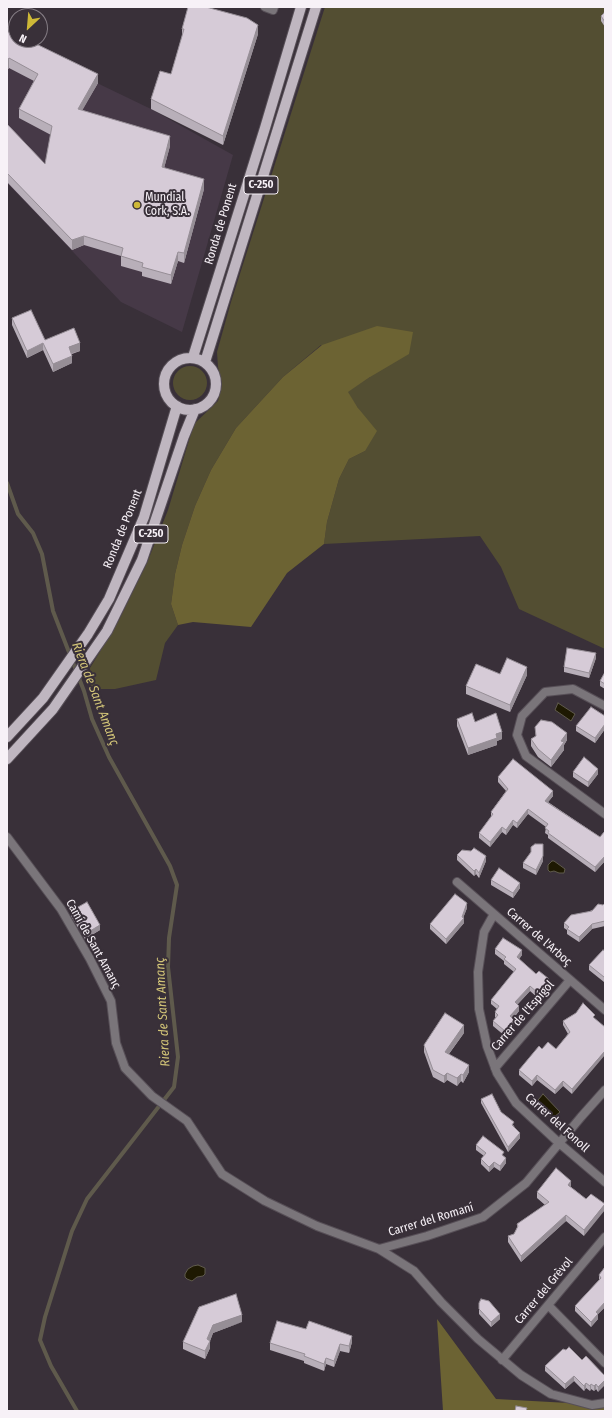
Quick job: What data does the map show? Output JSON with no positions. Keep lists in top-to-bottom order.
{
  "streets": {
    "main road": ["C-250", "Ronda de Ponent"],
    "street": [
      "Carrer de l'Arboç",
      "Camí de Sant Amanç",
      "Carrer de l'Espígol",
      "Carrer del Fonoll",
      "Carrer del Romaní",
      "Carrer del Grèvol"
    ]
  },
  "crossings": [
    ["C-250", "Ronda de Ponent"],
    ["Carrer de l'Arboç", "Carrer de l'Espígol"],
    ["Carrer de l'Arboç", "Carrer del Fonoll"],
    ["Camí de Sant Amanç", "Carrer del Romaní"],
    ["Camí de Sant Amanç", "Carrer del Grèvol"],
    ["Carrer de l'Espígol", "Carrer del Fonoll"],
    ["Carrer del Fonoll", "Carrer del Romaní"]
  ],
  "water": ["Riera de Sant Amanç"],
  "places": ["Mundial Cork, S.A."],
  "north": "bottom left"
}
